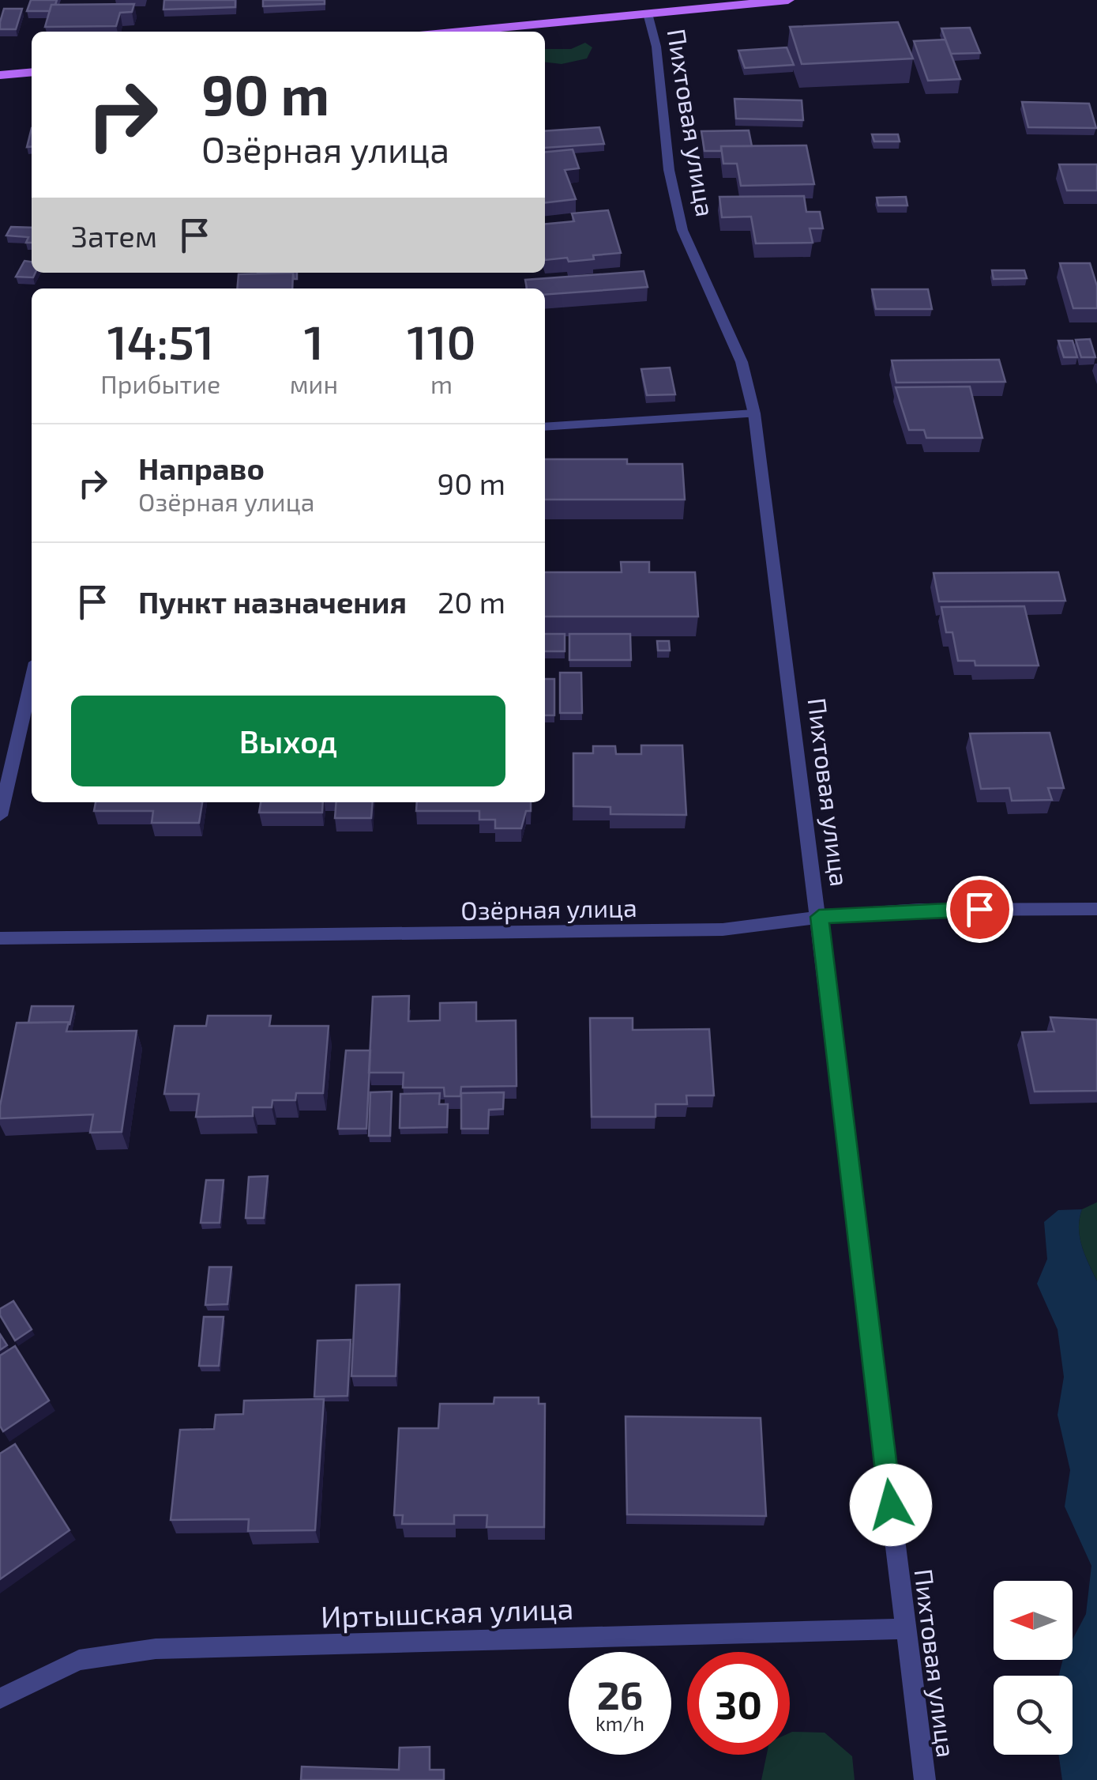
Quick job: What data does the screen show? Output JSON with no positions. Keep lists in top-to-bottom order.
{
  "streets": {
    "street": ["Пихтовая улица", "Озёрная улица", "Иртышская улица"]
  },
  "crossings": [
    ["Пихтовая улица", "Озёрная улица"],
    ["Пихтовая улица", "Иртышская улица"]
  ],
  "north": "left",
  "page": {
    "turn": ["90 m", "Озёрная улица"],
    "then": "Затем",
    "eta": [
      "14:51",
      "Прибытие",
      "1",
      "мин",
      "110",
      "m"
    ],
    "list": [
      {
        "name": "Направо",
        "note": "Озёрная улица",
        "value": "90 m"
      },
      {
        "name": "Пункт назначения",
        "value": "20 m"
      }
    ],
    "buttons": "Выход",
    "speed": "26 km/h",
    "limit": "30"
  }
}
